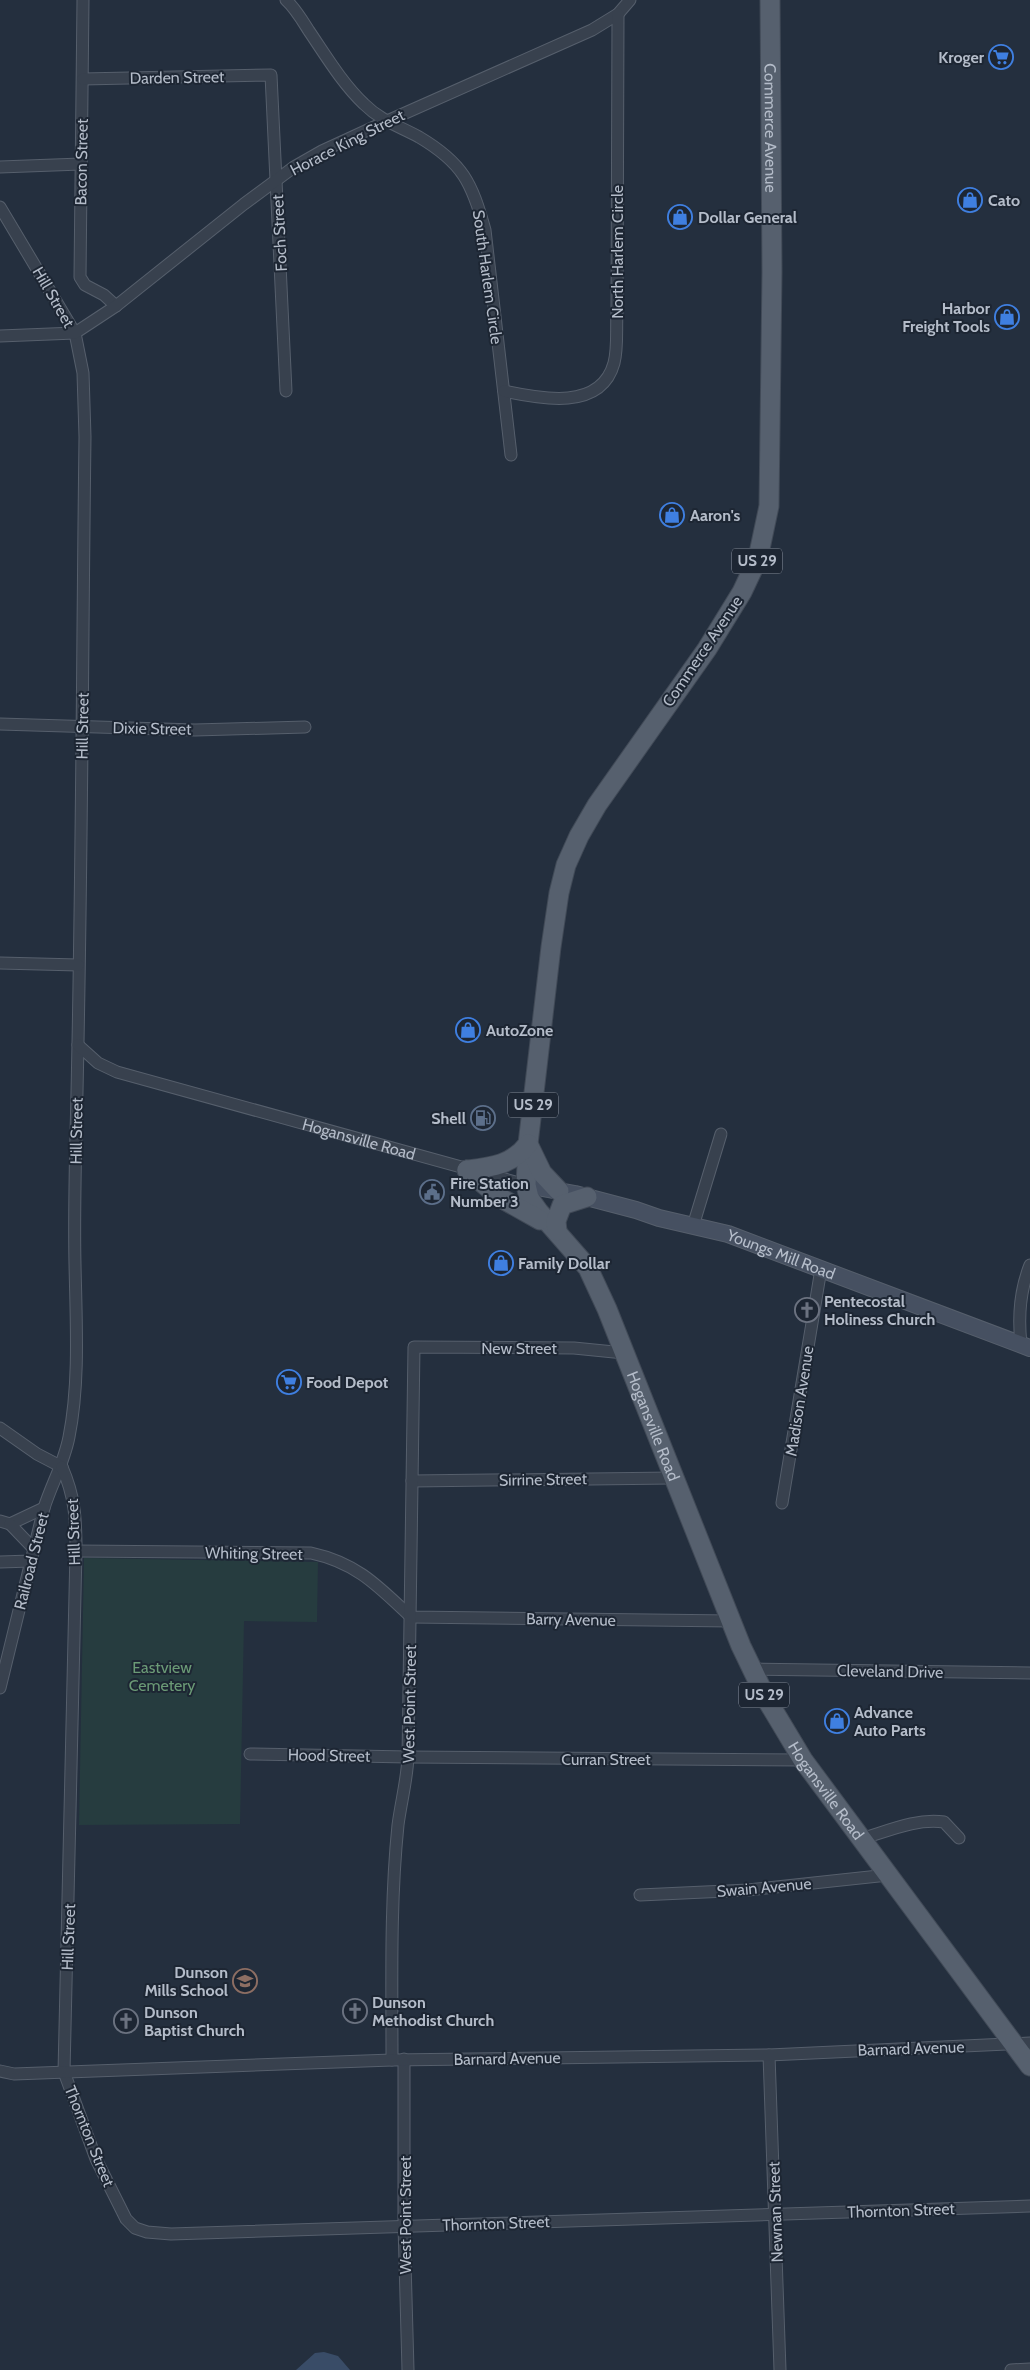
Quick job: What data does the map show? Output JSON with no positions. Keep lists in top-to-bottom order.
{
  "streets": {
    "main road": ["Commerce Avenue", "US 29", "Hogansville Road"],
    "street": [
      "Darden Street",
      "Horace King Street",
      "Bacon Street",
      "Foch Street",
      "North Harlem Circle",
      "South Harlem Circle",
      "Hill Street",
      "Dixie Street",
      "Youngs Mill Road",
      "New Street",
      "Madison Avenue",
      "Sirrine Street",
      "Whiting Street",
      "Railroad Street",
      "Barry Avenue",
      "Cleveland Drive",
      "West Point Street",
      "Hood Street",
      "Curran Street",
      "Swain Avenue",
      "Barnard Avenue",
      "Thornton Street",
      "Newnan Street"
    ]
  },
  "crossings": [
    ["Darden Street", "Bacon Street"],
    ["Darden Street", "Foch Street"],
    ["Commerce Avenue", "Hogansville Road"],
    ["Commerce Avenue", "Youngs Mill Road"],
    ["Horace King Street", "Bacon Street"],
    ["Horace King Street", "Foch Street"],
    ["Horace King Street", "North Harlem Circle"],
    ["Horace King Street", "South Harlem Circle"],
    ["Horace King Street", "Hill Street"],
    ["North Harlem Circle", "South Harlem Circle"],
    ["Hill Street", "Dixie Street"],
    ["Hill Street", "Hogansville Road"],
    ["Hill Street", "Whiting Street"],
    ["Hill Street", "Railroad Street"],
    ["Hill Street", "Barnard Avenue"],
    ["Hill Street", "Thornton Street"],
    ["Hogansville Road", "Youngs Mill Road"],
    ["Hogansville Road", "New Street"],
    ["Hogansville Road", "Sirrine Street"],
    ["Hogansville Road", "Barry Avenue"],
    ["Hogansville Road", "Cleveland Drive"],
    ["Hogansville Road", "Curran Street"],
    ["Hogansville Road", "Swain Avenue"],
    ["Hogansville Road", "Barnard Avenue"],
    ["Youngs Mill Road", "Madison Avenue"],
    ["New Street", "West Point Street"],
    ["Sirrine Street", "West Point Street"],
    ["Whiting Street", "Barry Avenue"],
    ["Whiting Street", "West Point Street"],
    ["Barry Avenue", "West Point Street"],
    ["West Point Street", "Hood Street"],
    ["West Point Street", "Curran Street"],
    ["West Point Street", "Barnard Avenue"],
    ["West Point Street", "Thornton Street"],
    ["Hood Street", "Curran Street"],
    ["Barnard Avenue", "Thornton Street"],
    ["Barnard Avenue", "Newnan Street"],
    ["Thornton Street", "Newnan Street"]
  ],
  "parks": ["Eastview Cemetery"],
  "places": {
    "supermarket": ["Kroger", "Food Depot"],
    "shop": [
      "Cato",
      "Dollar General",
      "Harbor Freight Tools",
      "Aaron's",
      "AutoZone",
      "Family Dollar",
      "Advance Auto Parts"
    ],
    "fuel station": ["Shell"],
    "public building": ["Fire Station Number 3"],
    "church": ["Pentecostal Holiness Church", "Dunson Methodist Church", "Dunson Baptist Church"],
    "school or university": ["Dunson Mills School"]
  }
}
